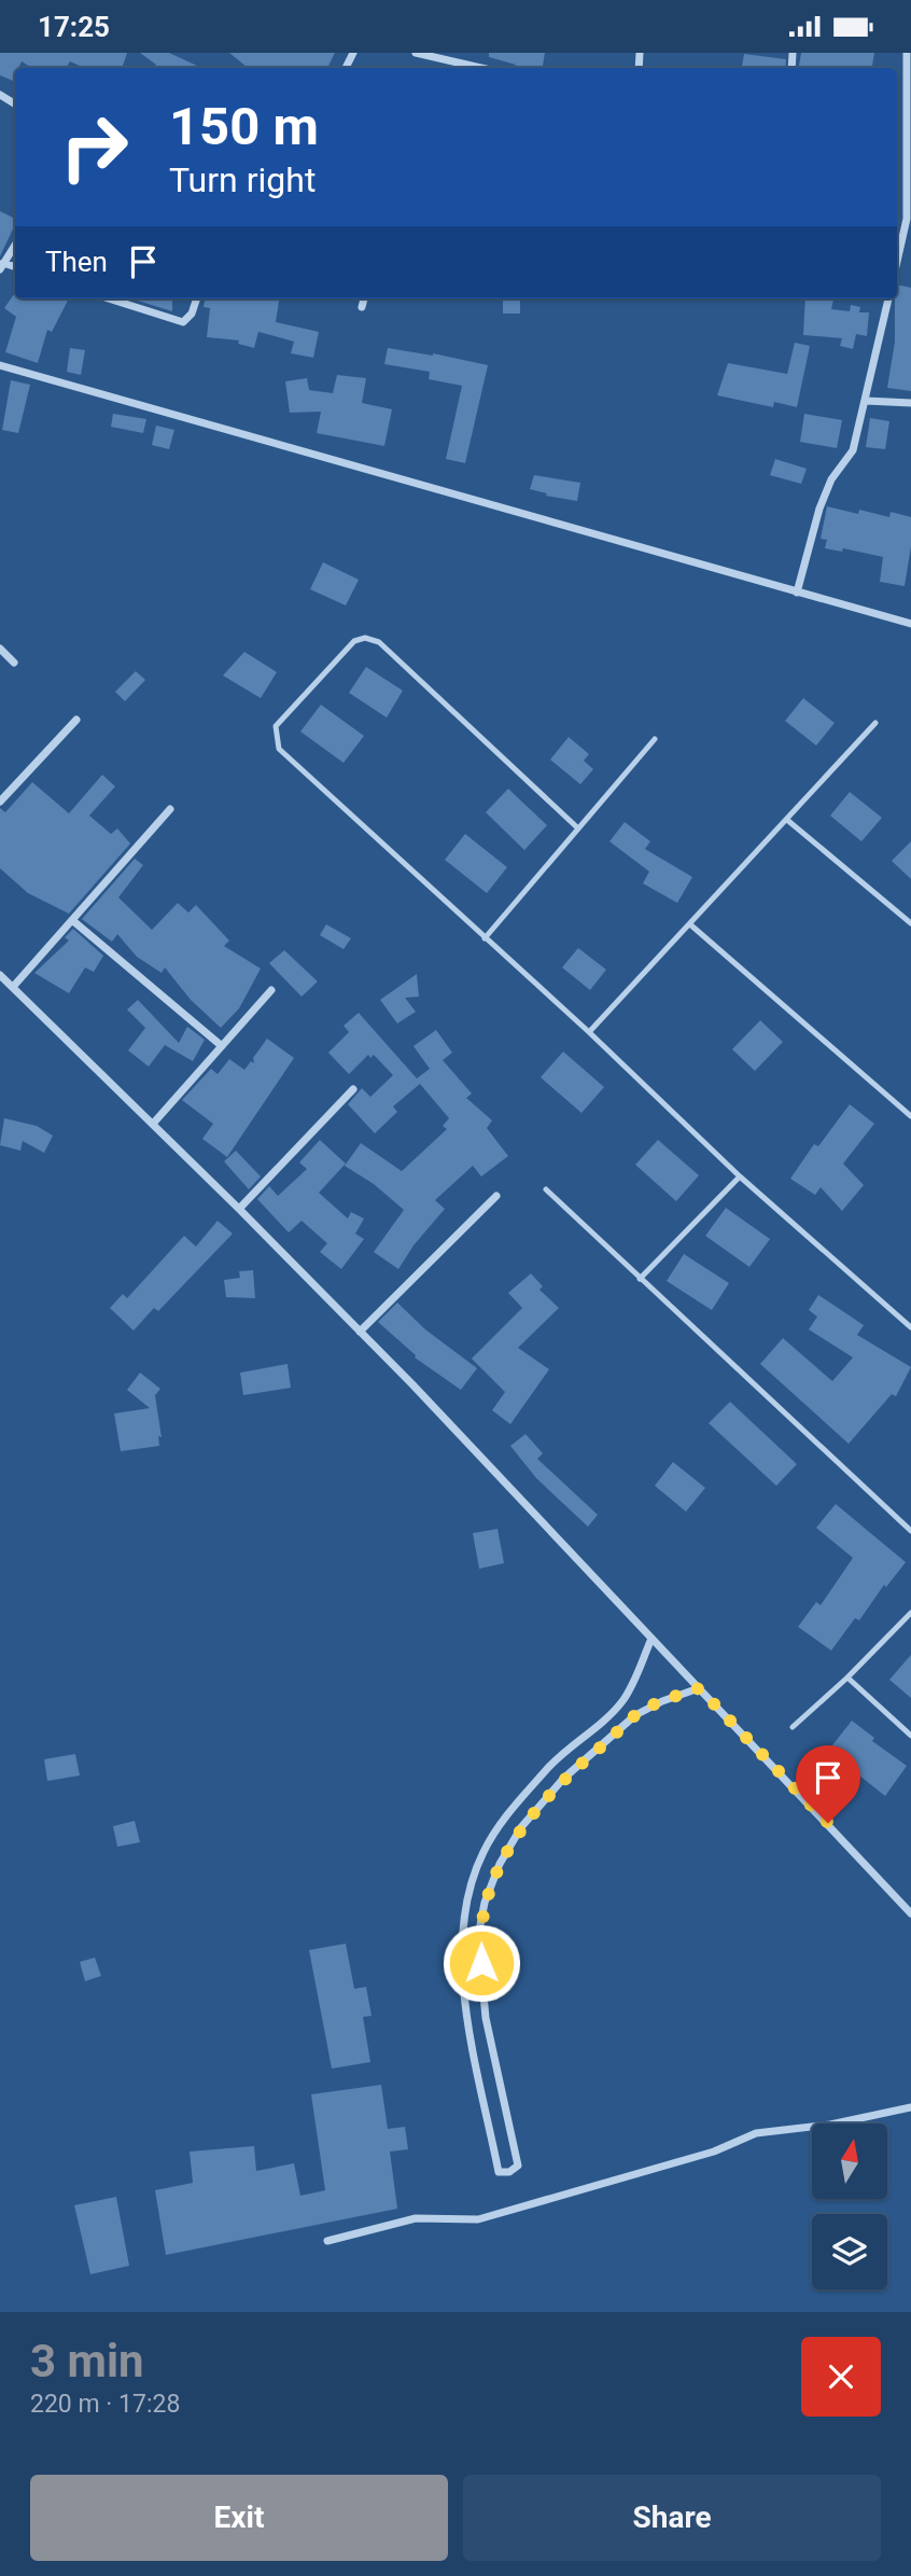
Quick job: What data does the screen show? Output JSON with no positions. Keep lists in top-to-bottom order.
{
  "north": "top",
  "page": {
    "status": "17:25",
    "turn": ["150 m", "Turn right"],
    "then": "Then",
    "heading": ["3 min", "220 m · 17:28"],
    "buttons": ["Exit", "Share"]
  }
}
